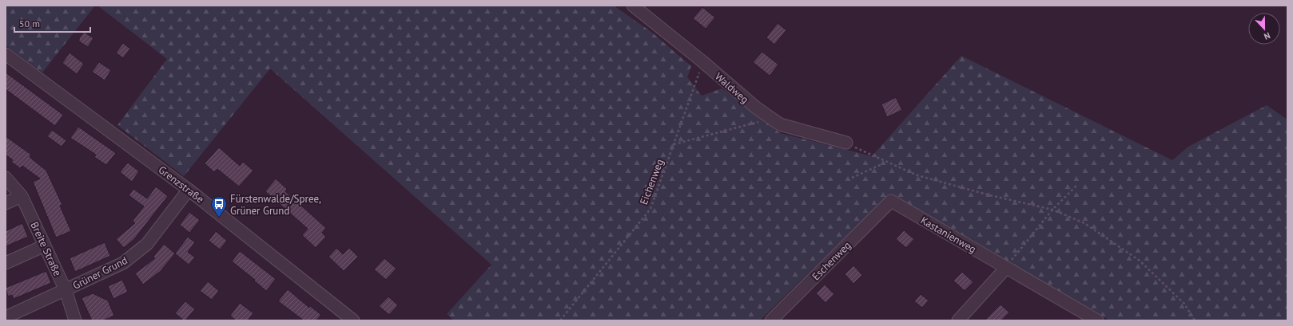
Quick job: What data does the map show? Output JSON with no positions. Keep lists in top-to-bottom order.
{
  "streets": {
    "street": [
      "Waldweg",
      "Grenzstraße",
      "Kastanienweg",
      "Breite Straße",
      "Eschenweg",
      "Grüner Grund"
    ],
    "path": ["Eichenweg"]
  },
  "crossings": [
    ["Waldweg", "Eichenweg"],
    ["Grenzstraße", "Grüner Grund"],
    ["Kastanienweg", "Eschenweg"],
    ["Breite Straße", "Grüner Grund"]
  ],
  "places": {
    "bus stop": ["Fürstenwalde/Spree, Grüner Grund"]
  },
  "scale_bar": "50 m",
  "north": "bottom"
}
